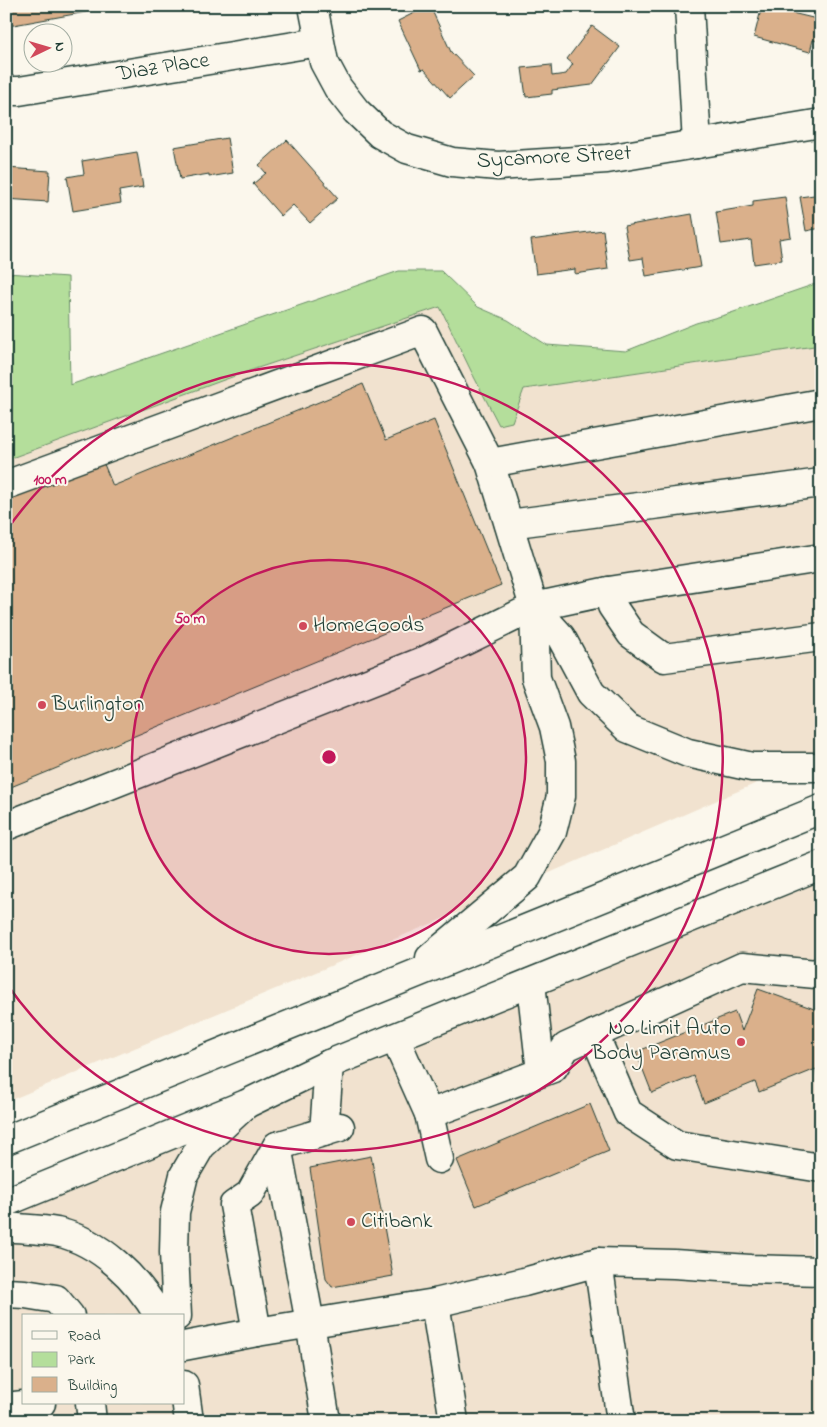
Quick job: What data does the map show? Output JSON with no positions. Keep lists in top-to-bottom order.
{
  "streets": {
    "main road": ["Diaz Place", "Sycamore Street"]
  },
  "crossings": [
    ["Diaz Place", "Sycamore Street"]
  ],
  "places": [
    "HomeGoods",
    "Burlington",
    "No Limit Auto Body Paramus",
    "Citibank"
  ],
  "legend": ["Road", "Park", "Building"],
  "north": "right",
  "rings": ["100 m", "50 m"]
}
